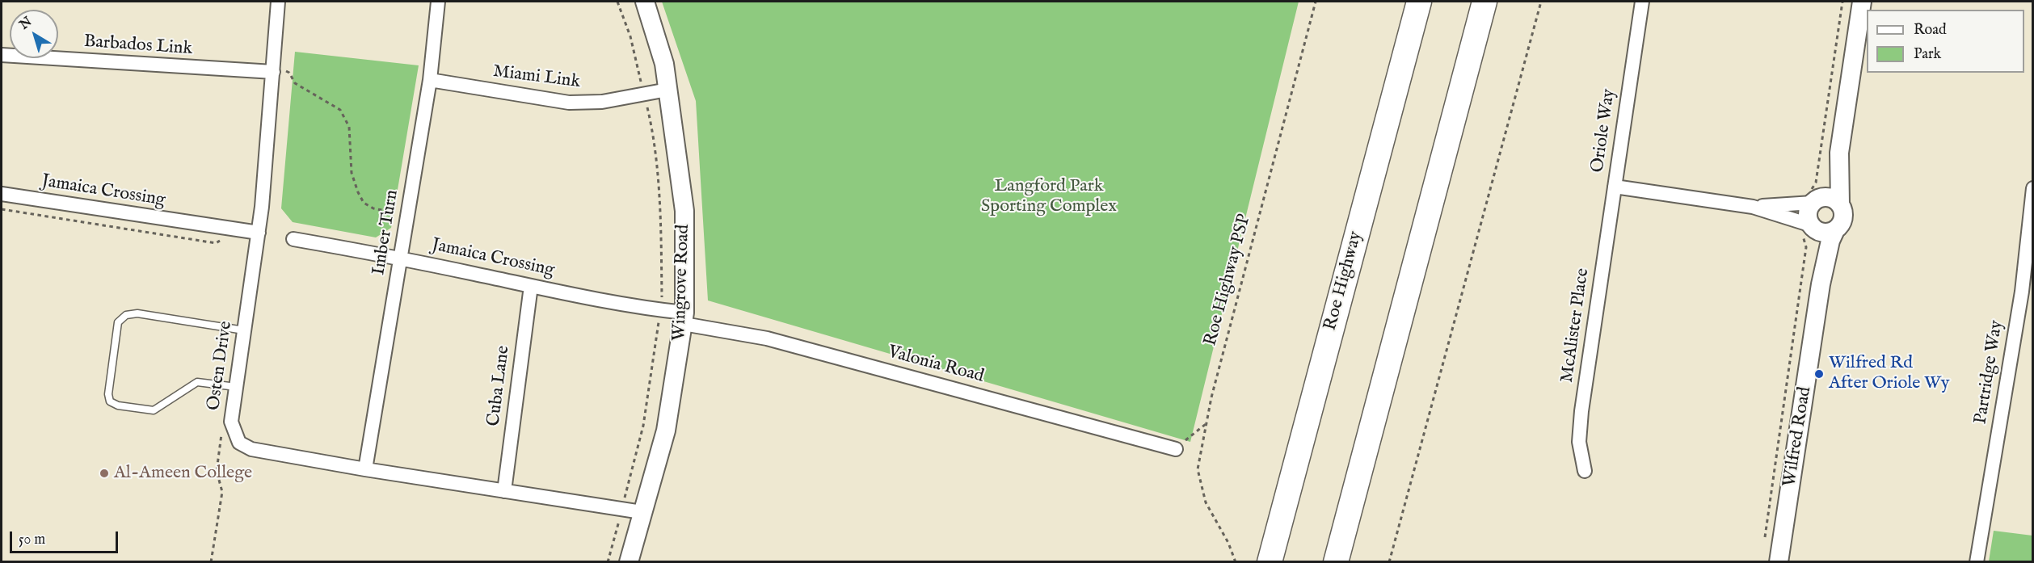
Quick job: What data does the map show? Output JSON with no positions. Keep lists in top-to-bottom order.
{
  "streets": {
    "highway": ["Roe Highway"],
    "main road": ["Wingrove Road", "Wilfred Road"],
    "street": [
      "Barbados Link",
      "Miami Link",
      "Oriole Way",
      "Jamaica Crossing",
      "Imber Turn",
      "McAlister Place",
      "Valonia Road",
      "Osten Drive",
      "Partridge Way",
      "Cuba Lane"
    ],
    "path": ["Roe Highway PSP"]
  },
  "crossings": [
    ["Barbados Link", "Osten Drive"],
    ["Miami Link", "Imber Turn"],
    ["Miami Link", "Wingrove Road"],
    ["Oriole Way", "McAlister Place"],
    ["Oriole Way", "Wilfred Road"],
    ["Jamaica Crossing", "Imber Turn"],
    ["Jamaica Crossing", "Wingrove Road"],
    ["Jamaica Crossing", "Valonia Road"],
    ["Jamaica Crossing", "Osten Drive"],
    ["Jamaica Crossing", "Cuba Lane"],
    ["Imber Turn", "Osten Drive"],
    ["Wingrove Road", "Valonia Road"],
    ["Wingrove Road", "Osten Drive"],
    ["Osten Drive", "Cuba Lane"]
  ],
  "parks": ["Langford Park Sporting Complex"],
  "places": ["Wilfred Rd After Oriole Wy", "Al-Ameen College"],
  "legend": ["Road", "Park"],
  "scale_bar": "50 m",
  "north": "top left"
}
